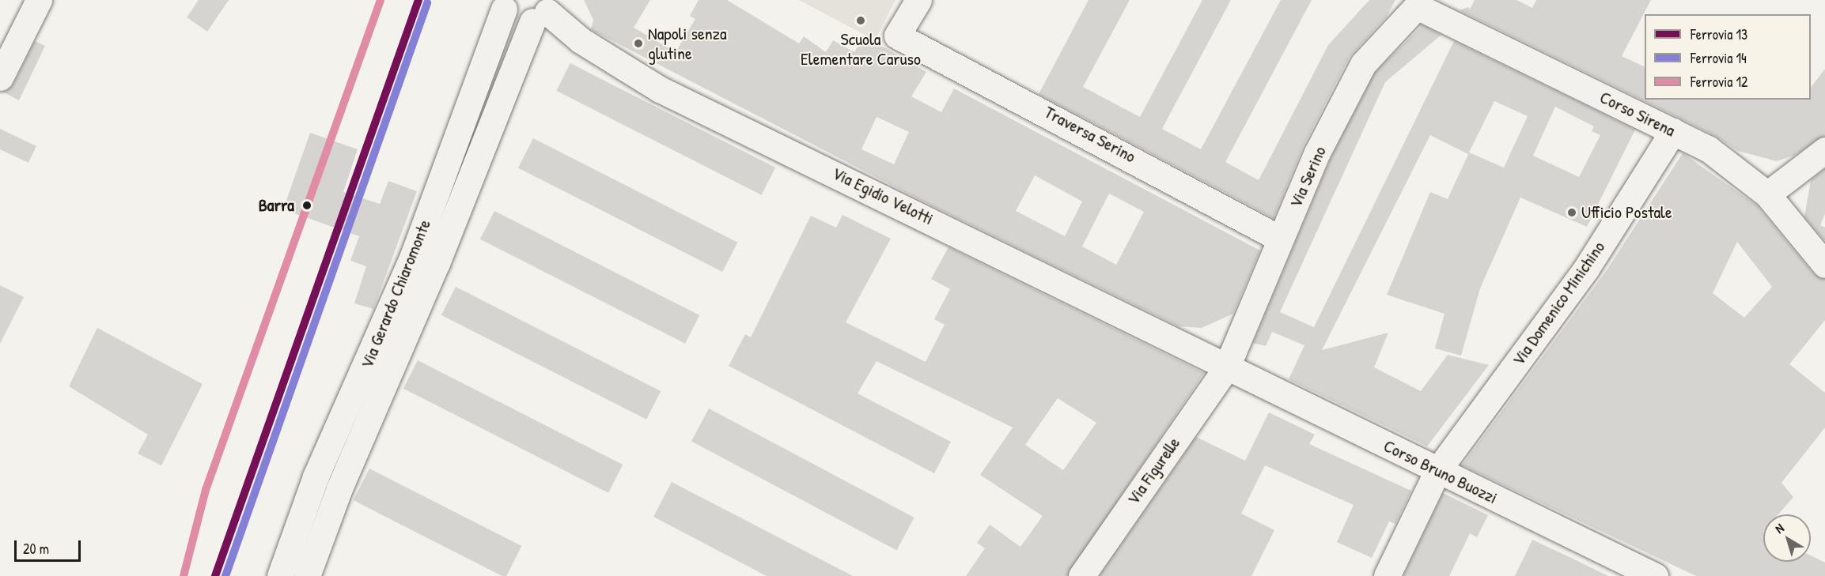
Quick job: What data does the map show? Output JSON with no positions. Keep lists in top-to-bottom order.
{
  "streets": {
    "street": [
      "Corso Sirena",
      "Traversa Serino",
      "Via Serino",
      "Via Egidio Velotti",
      "Via Gerardo Chiaromonte",
      "Via Domenico Minichino",
      "Via Figurelle",
      "Corso Bruno Buozzi"
    ]
  },
  "crossings": [
    ["Corso Sirena", "Via Serino"],
    ["Corso Sirena", "Via Domenico Minichino"],
    ["Traversa Serino", "Via Serino"],
    ["Via Serino", "Via Egidio Velotti"],
    ["Via Serino", "Via Figurelle"],
    ["Via Serino", "Corso Bruno Buozzi"],
    ["Via Egidio Velotti", "Via Gerardo Chiaromonte"],
    ["Via Egidio Velotti", "Via Figurelle"],
    ["Via Egidio Velotti", "Corso Bruno Buozzi"],
    ["Via Domenico Minichino", "Corso Bruno Buozzi"],
    ["Via Figurelle", "Corso Bruno Buozzi"]
  ],
  "places": [
    "Scuola Elementare Caruso",
    "Napoli senza glutine",
    "Barra",
    "Ufficio Postale"
  ],
  "lines": ["rail line 13", "rail line 12", "rail line 14"],
  "legend": ["Ferrovia 13", "Ferrovia 14", "Ferrovia 12"],
  "scale_bar": "20 m",
  "north": "top left"
}
